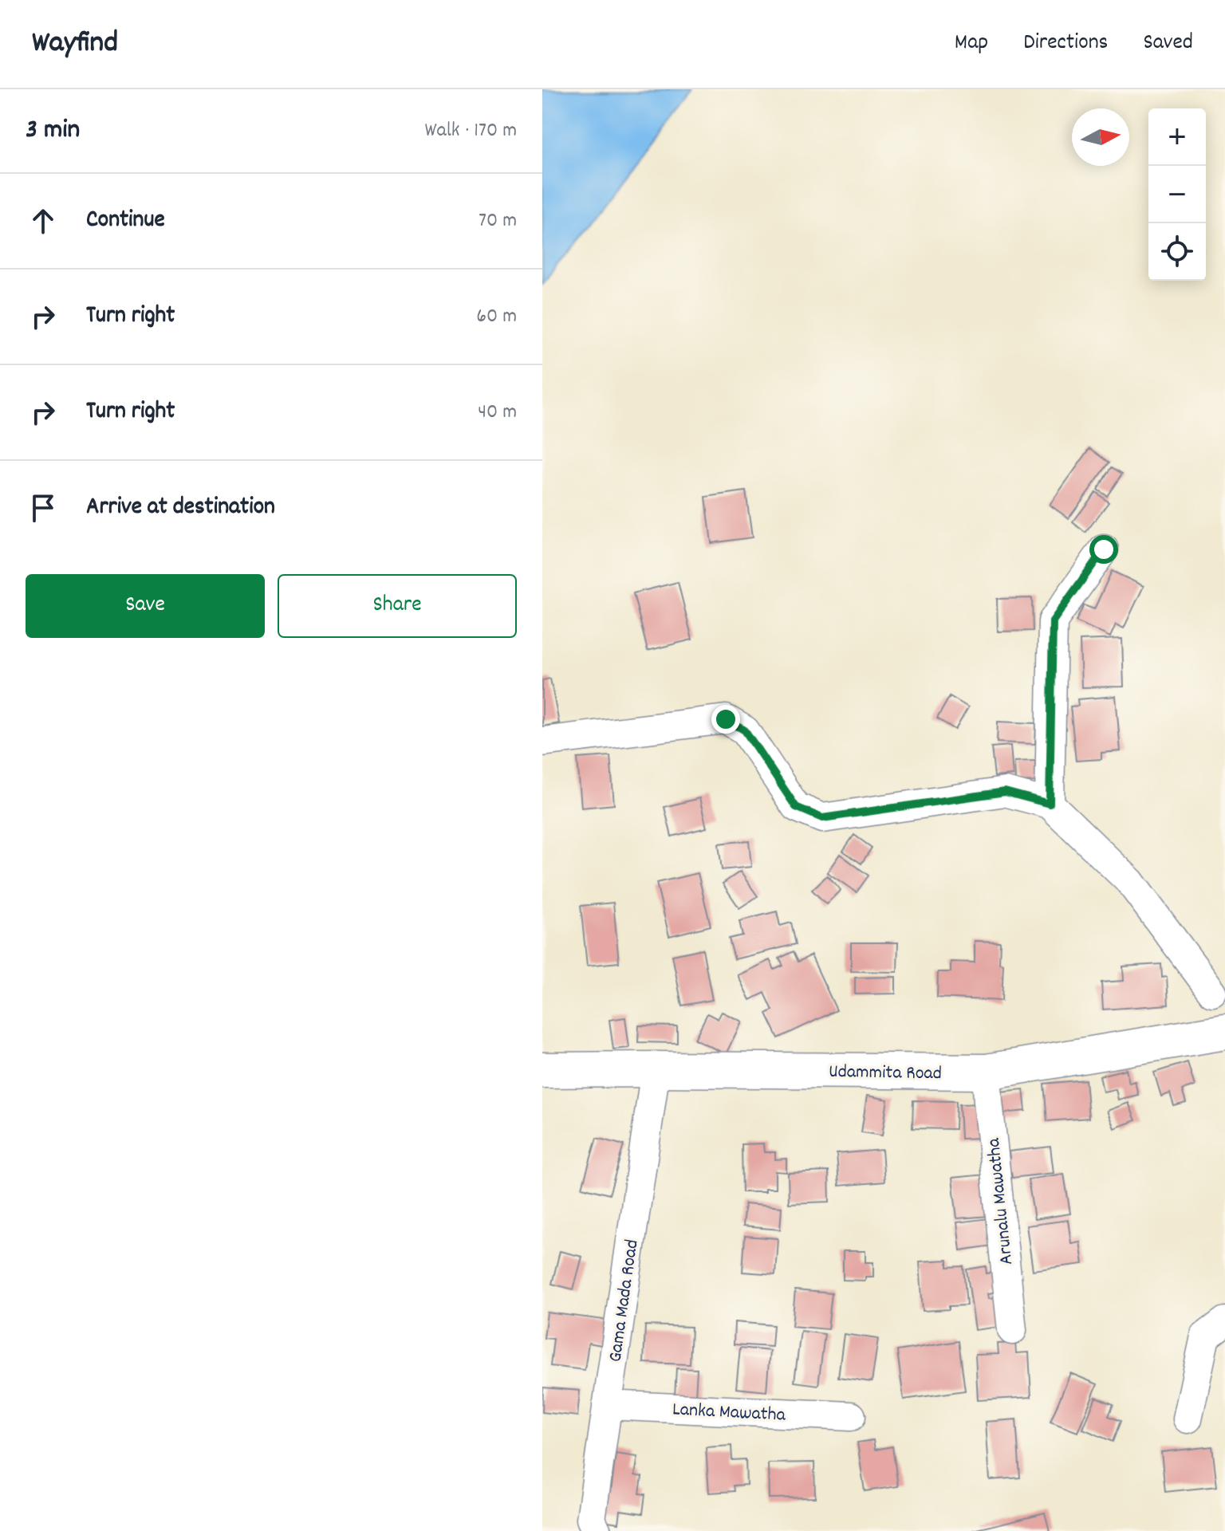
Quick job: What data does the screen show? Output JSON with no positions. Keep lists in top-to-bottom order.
{
  "streets": {
    "street": [
      "Udammita Road",
      "Arunalu Mawatha",
      "Gama Mada Road",
      "Lanka Mawatha"
    ]
  },
  "crossings": [
    ["Udammita Road", "Arunalu Mawatha"],
    ["Udammita Road", "Gama Mada Road"],
    ["Gama Mada Road", "Lanka Mawatha"]
  ],
  "north": "right",
  "page": {
    "header": "Wayfind",
    "nav": ["Map", "Directions", "Saved"],
    "heading": ["3 min", "Walk · 170 m"],
    "map_buttons": ["+", "−"],
    "list": [
      ["Continue", "70 m"],
      ["Turn right", "60 m"],
      ["Turn right", "40 m"],
      "Arrive at destination"
    ],
    "buttons": ["Save", "Share"]
  }
}
